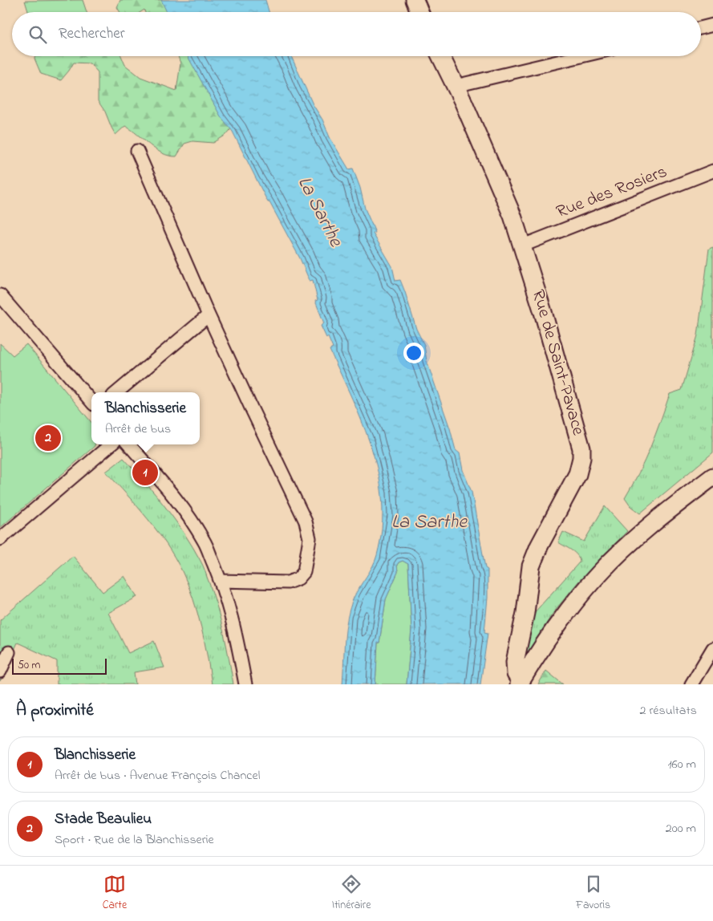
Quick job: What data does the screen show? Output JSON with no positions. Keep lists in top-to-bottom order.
{
  "streets": {
    "street": ["Rue des Rosiers", "Rue de Saint-Pavace"]
  },
  "crossings": [
    ["Rue des Rosiers", "Rue de Saint-Pavace"]
  ],
  "water": ["La Sarthe"],
  "scale_bar": "50 m",
  "page": {
    "search": "Rechercher",
    "popup": ["Blanchisserie", "Arrêt de bus"],
    "pins": ["2", "1"],
    "scale": "50 m",
    "heading": ["À proximité", "2 résultats"],
    "list": [
      {
        "mark": "1",
        "name": "Blanchisserie",
        "note": "Arrêt de bus · Avenue François Chancel",
        "value": "160 m"
      },
      {
        "mark": "2",
        "name": "Stade Beaulieu",
        "note": "Sport · Rue de la Blanchisserie",
        "value": "200 m"
      }
    ],
    "nav": ["Carte", "Itinéraire", "Favoris"]
  }
}
